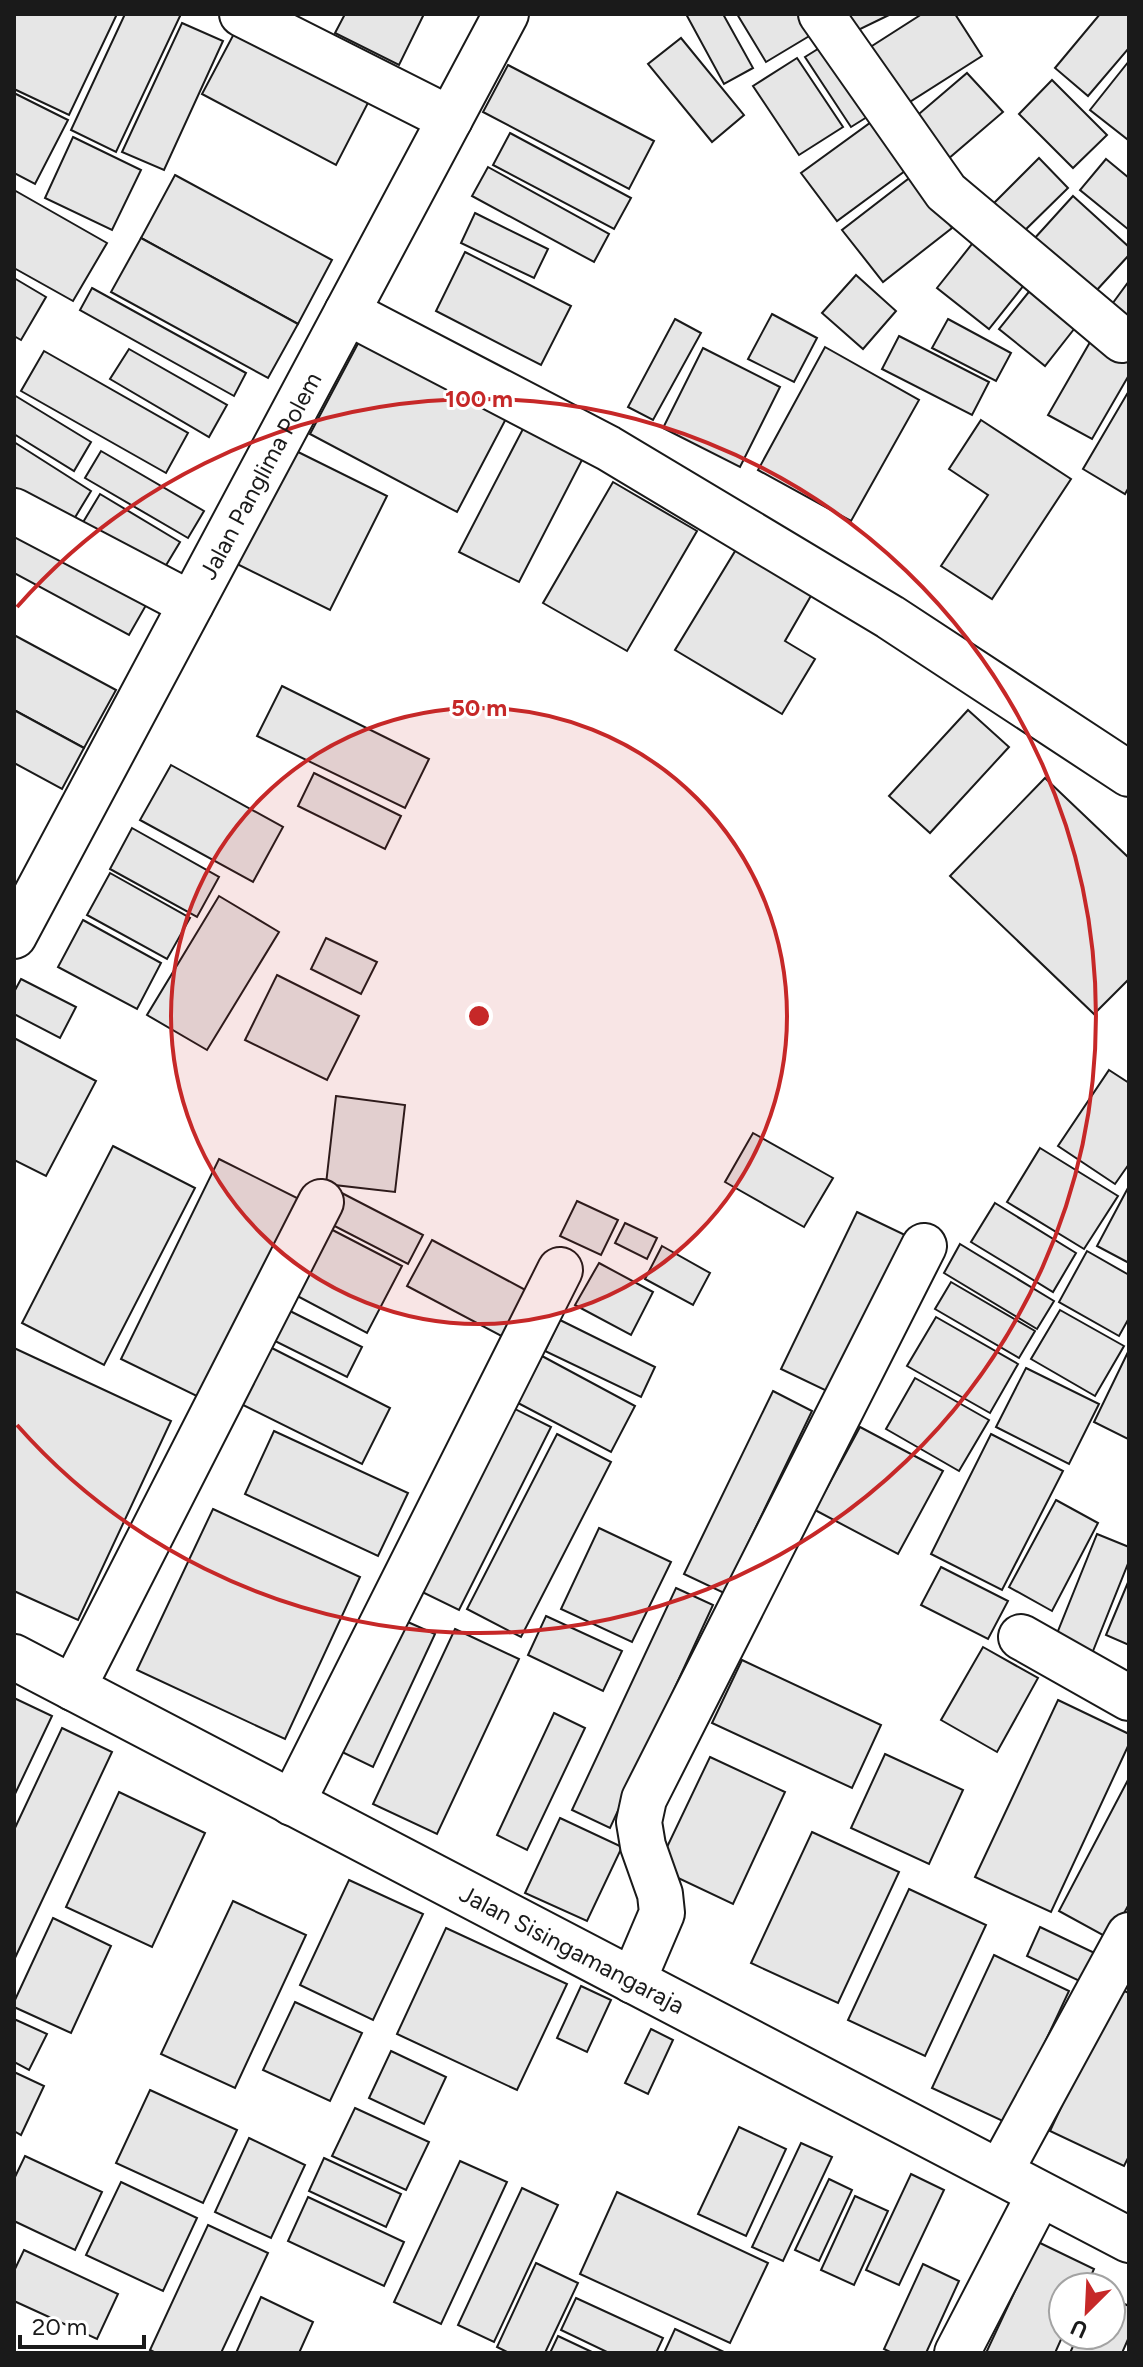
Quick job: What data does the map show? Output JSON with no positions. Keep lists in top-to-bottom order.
{
  "streets": {
    "street": ["Jalan Panglima Polem", "Jalan Sisingamangaraja"]
  },
  "scale_bar": "20 m",
  "north": "bottom left",
  "rings": ["100 m", "50 m"]
}
